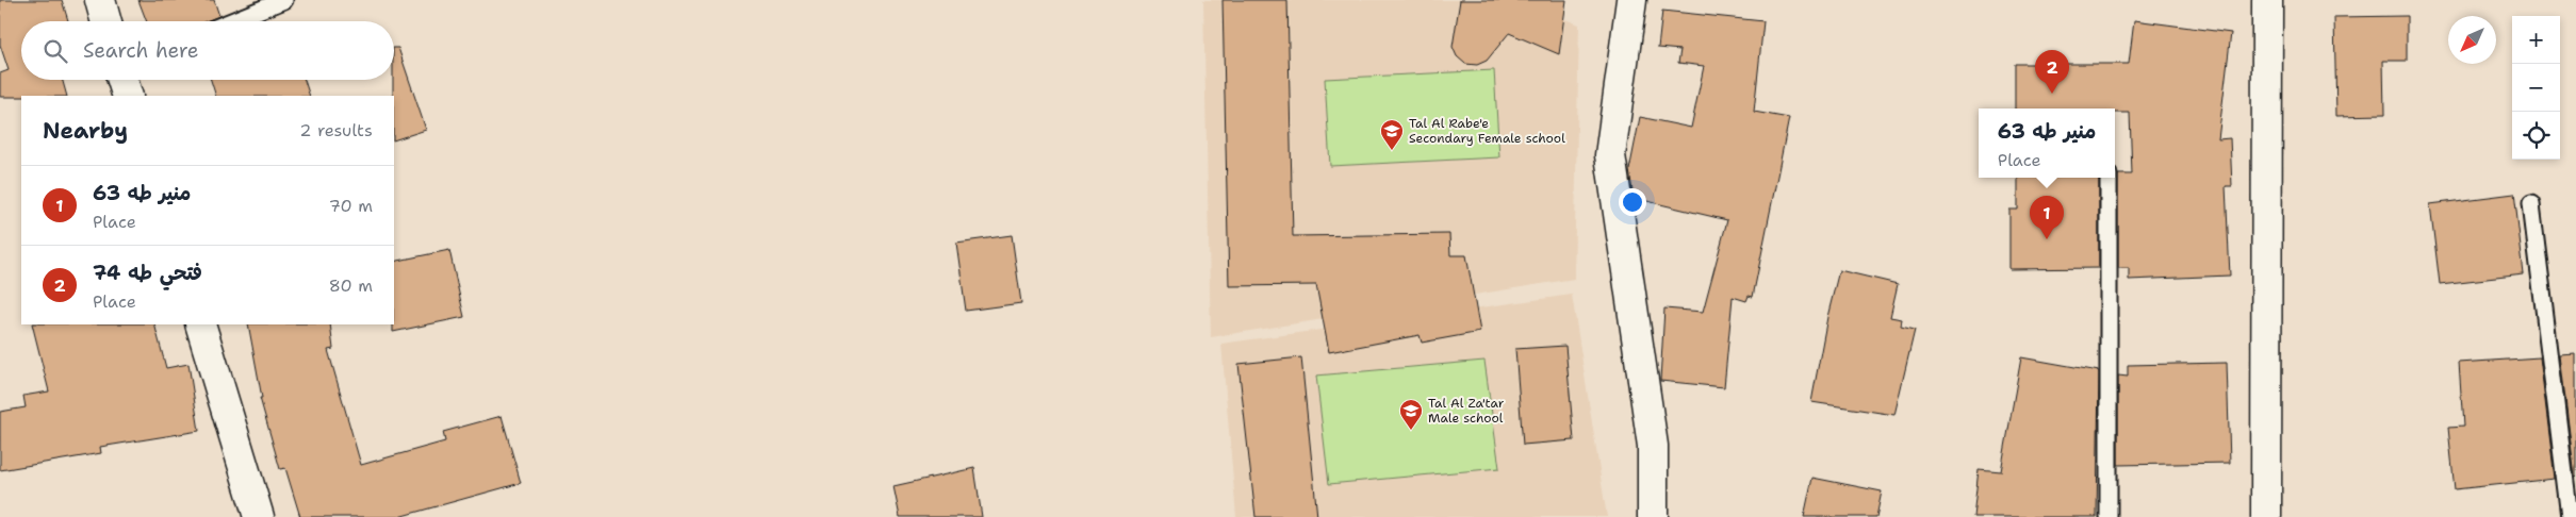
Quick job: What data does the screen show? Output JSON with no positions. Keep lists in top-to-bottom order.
{
  "places": {
    "school or university": ["Tal Al Rabe'e Secondary Female school", "Tal Al Za'tar Male school"]
  },
  "north": "bottom left",
  "page": {
    "map_buttons": ["+", "−"],
    "search": "Search here",
    "pins": ["2", "1"],
    "heading": ["Nearby", "2 results"],
    "popup": ["منير طه 63", "Place"],
    "list": [
      {
        "mark": "1",
        "name": "منير طه 63",
        "note": "Place",
        "value": "70 m"
      },
      {
        "mark": "2",
        "name": "فتحي طه 74",
        "note": "Place",
        "value": "80 m"
      }
    ]
  }
}
